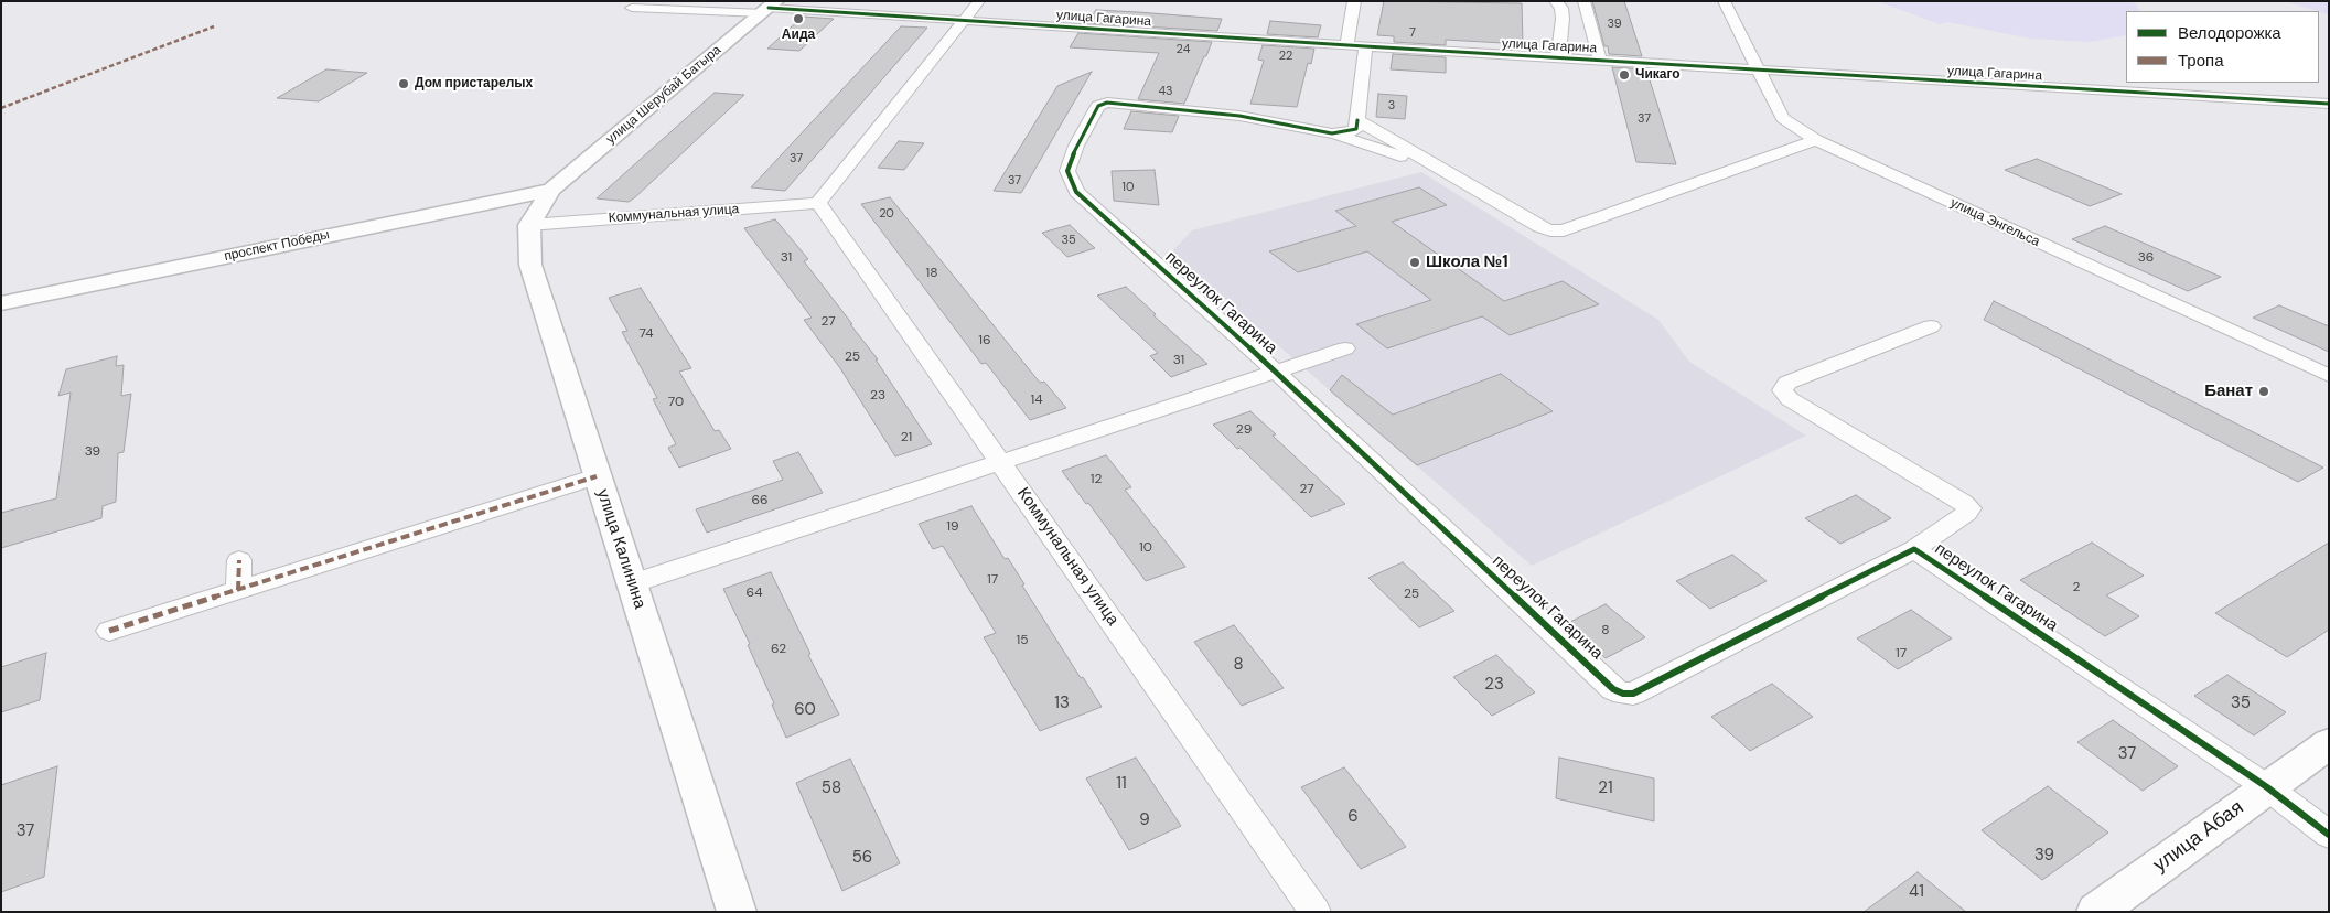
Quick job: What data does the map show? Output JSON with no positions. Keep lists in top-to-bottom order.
{
  "streets": {
    "street": [
      "улица Гагарина",
      "улица Шерубай Батыра",
      "Коммунальная улица",
      "улица Энгельса",
      "проспект Победы",
      "переулок Гагарина",
      "улица Калинина",
      "улица Абая"
    ]
  },
  "crossings": [
    ["улица Гагарина", "улица Шерубай Батыра"],
    ["улица Гагарина", "улица Энгельса"],
    ["улица Шерубай Батыра", "проспект Победы"],
    ["Коммунальная улица", "улица Калинина"],
    ["переулок Гагарина", "улица Абая"]
  ],
  "places": [
    "Аида",
    "Чикаго",
    "Дом пристарелых",
    "Школа №1",
    "Банат"
  ],
  "house_numbers": [
    "39",
    "7",
    "24",
    "22",
    "43",
    "3",
    "37",
    "37",
    "37",
    "10",
    "20",
    "35",
    "31",
    "36",
    "18",
    "27",
    "74",
    "16",
    "25",
    "31",
    "23",
    "14",
    "70",
    "29",
    "21",
    "39",
    "12",
    "27",
    "66",
    "19",
    "10",
    "17",
    "2",
    "64",
    "25",
    "8",
    "15",
    "62",
    "17",
    "8",
    "23",
    "13",
    "35",
    "60",
    "37",
    "11",
    "58",
    "21",
    "6",
    "9",
    "37",
    "39",
    "56",
    "41"
  ],
  "legend": ["Велодорожка", "Тропа"]
}
